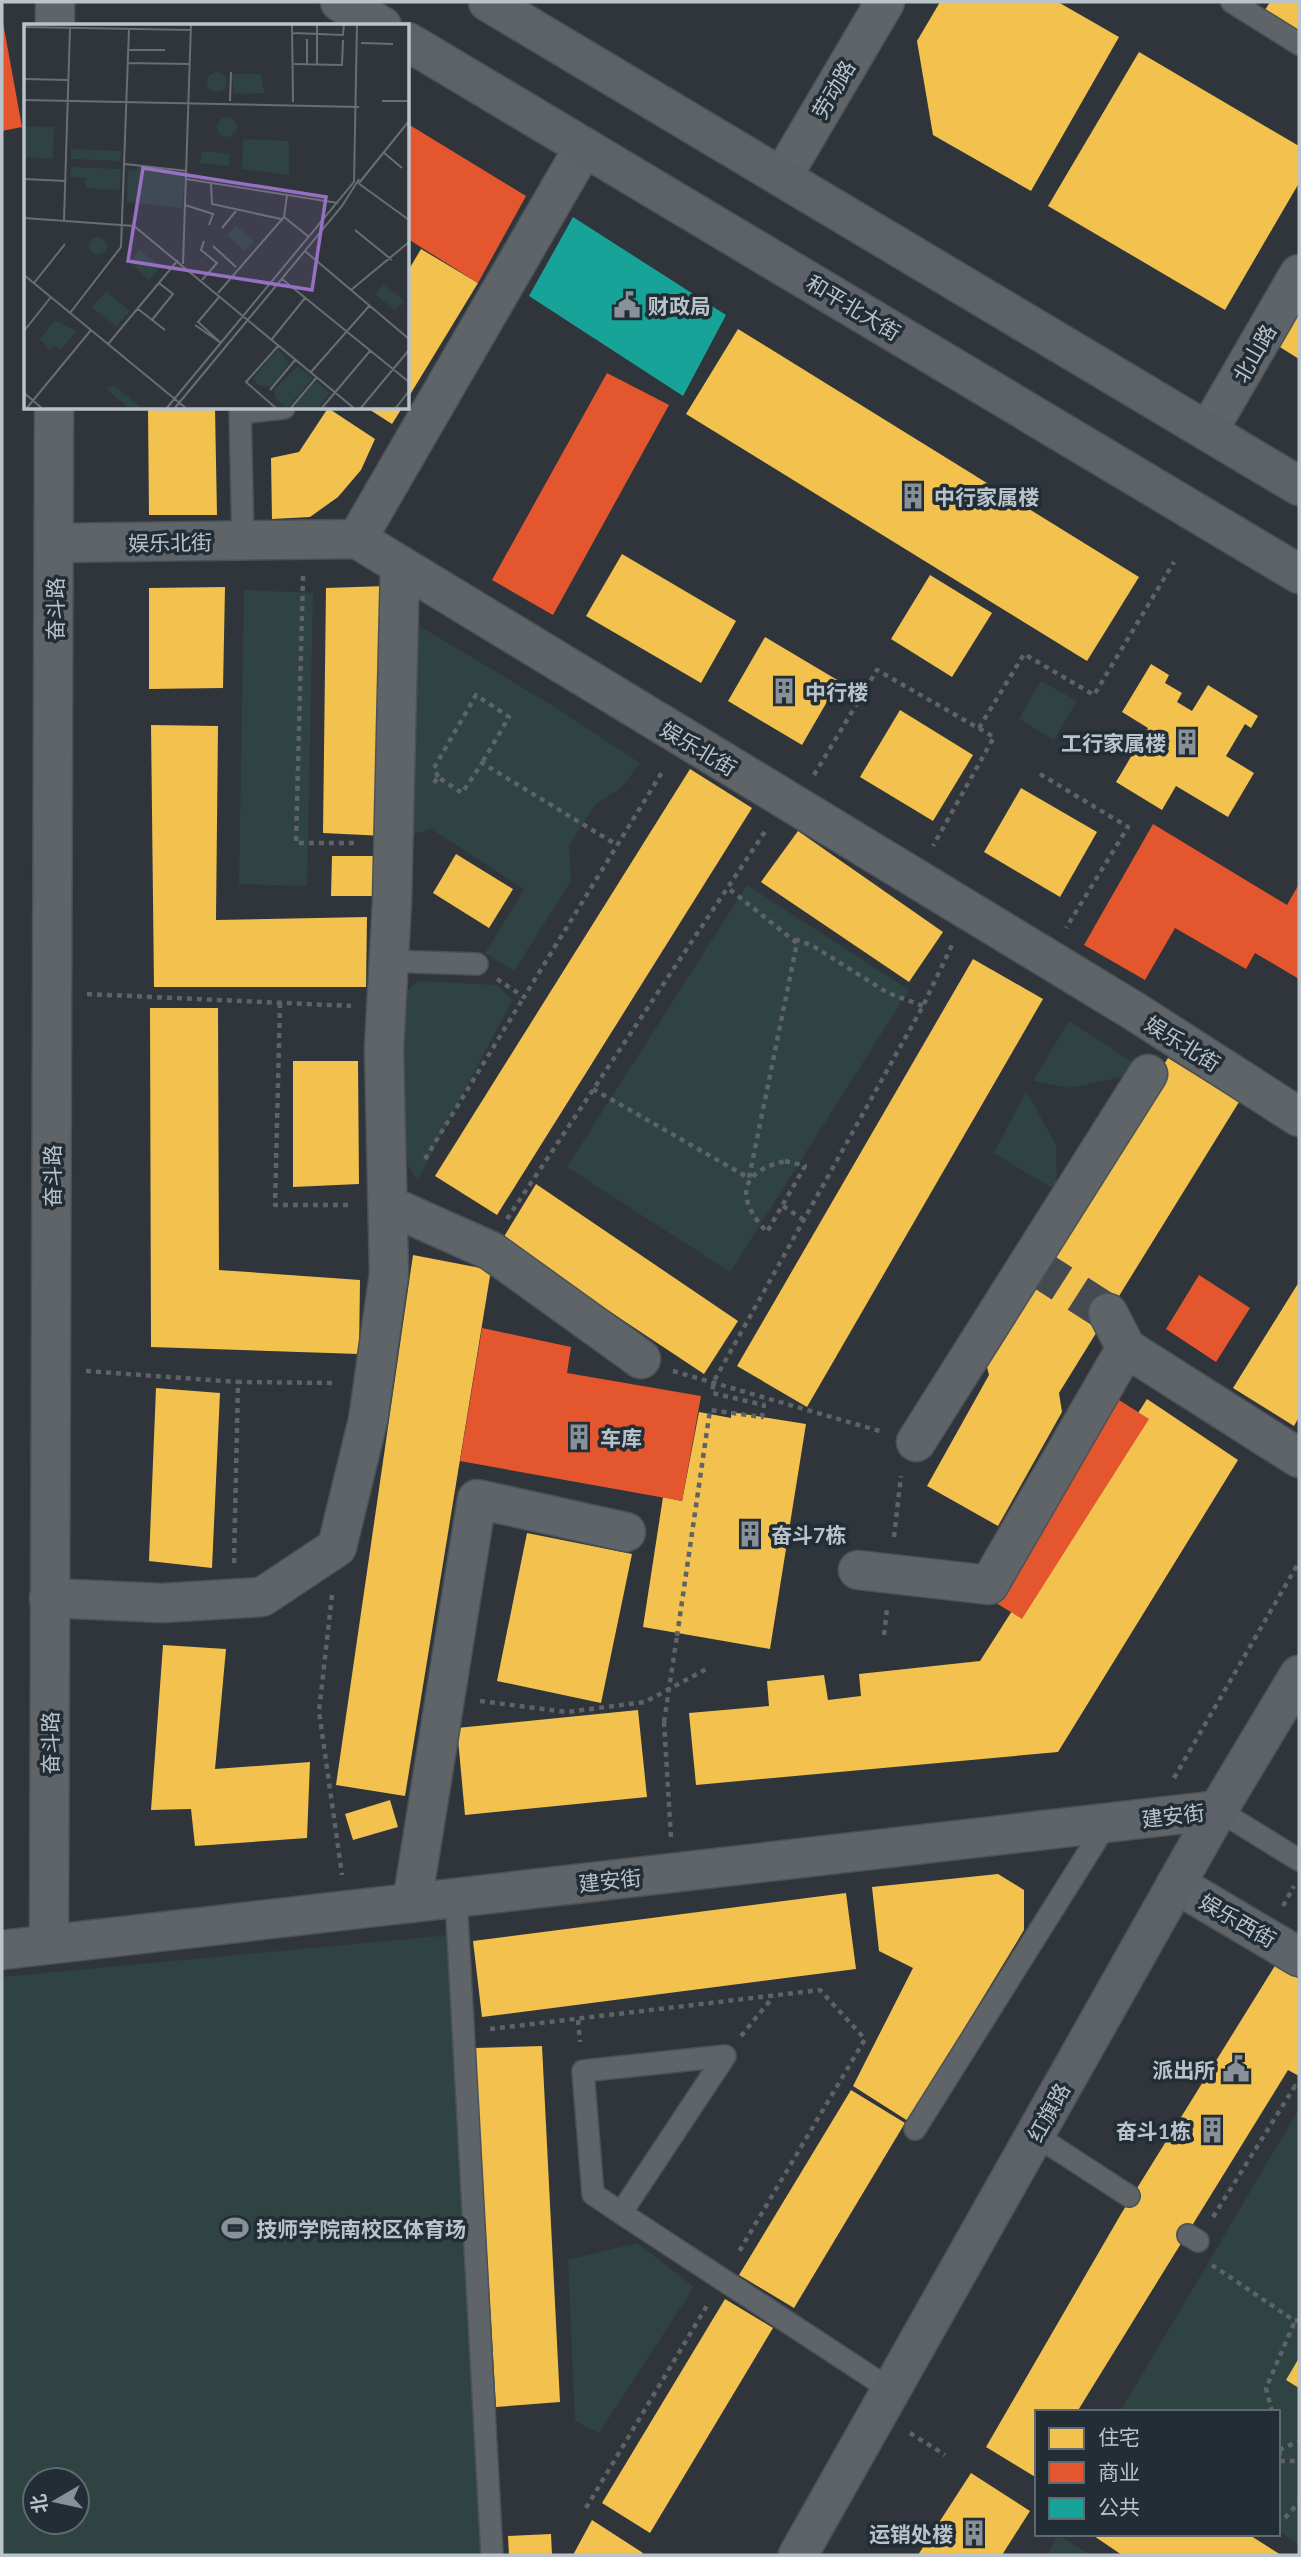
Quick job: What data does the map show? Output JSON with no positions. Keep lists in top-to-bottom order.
{
  "streets": {
    "main road": ["和平北大街", "红旗路"],
    "street": [
      "劳动路",
      "北山路",
      "娱乐北街",
      "奋斗路",
      "建安街",
      "娱乐西街"
    ]
  },
  "crossings": [
    ["娱乐北街", "奋斗路"],
    ["奋斗路", "建安街"],
    ["建安街", "红旗路"],
    ["娱乐西街", "红旗路"]
  ],
  "places": {
    "public building": ["财政局", "派出所"],
    "building": [
      "中行家属楼",
      "中行楼",
      "工行家属楼",
      "车库",
      "奋斗7栋",
      "奋斗1栋",
      "运销处楼"
    ],
    "sports": ["技师学院南校区体育场"]
  },
  "legend": ["住宅", "商业", "公共"],
  "north": "left"
}
